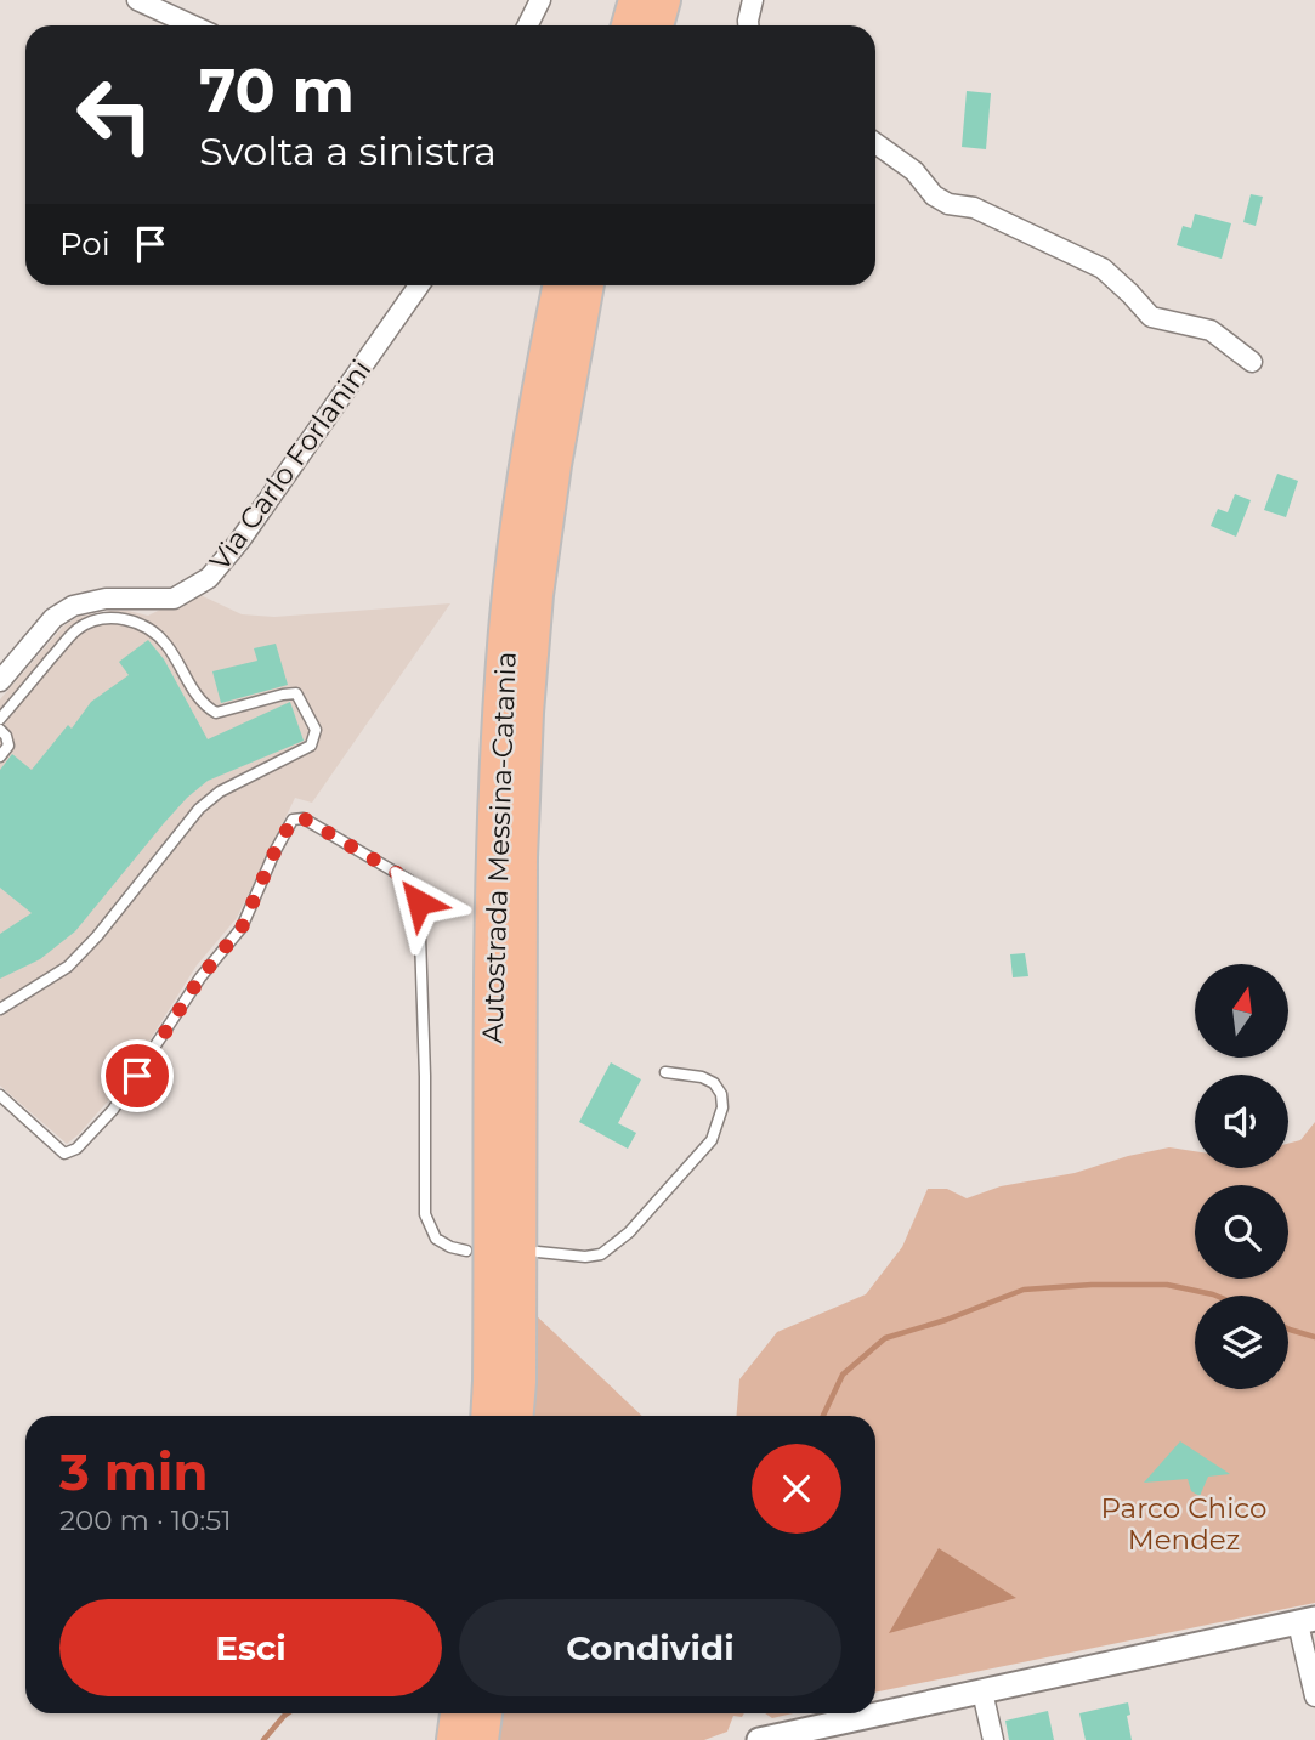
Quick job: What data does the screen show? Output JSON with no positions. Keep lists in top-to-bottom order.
{
  "streets": {
    "highway": ["Autostrada Messina-Catania"],
    "street": ["Via Carlo Forlanini"]
  },
  "parks": ["Parco Chico Mendez"],
  "north": "top",
  "page": {
    "turn": ["70 m", "Svolta a sinistra"],
    "then": "Poi",
    "heading": ["3 min", "200 m · 10:51"],
    "buttons": ["Esci", "Condividi"]
  }
}
